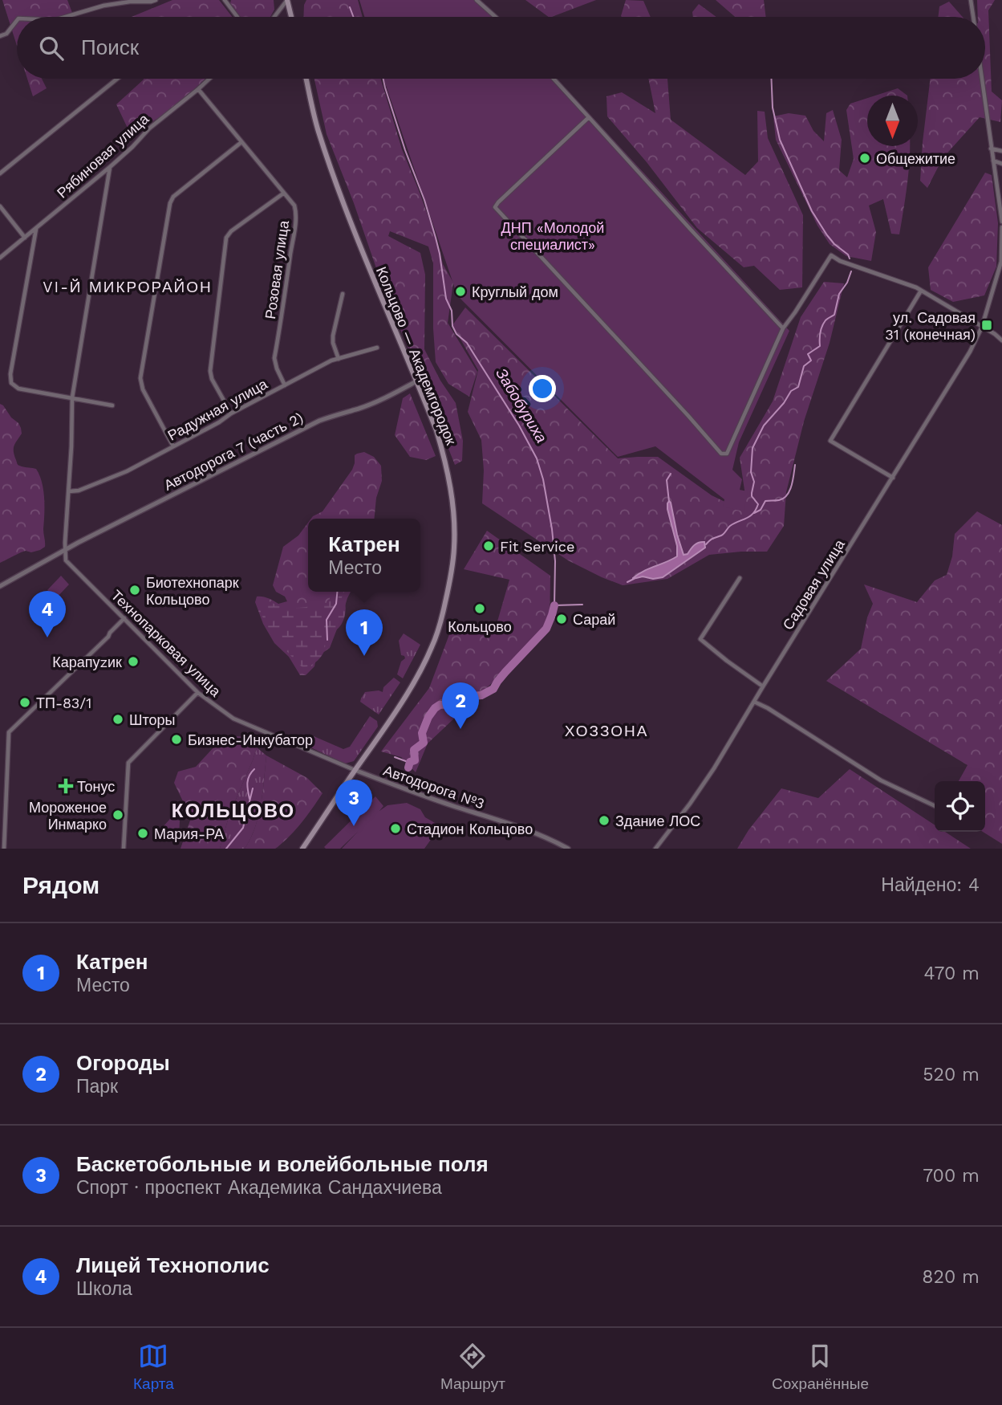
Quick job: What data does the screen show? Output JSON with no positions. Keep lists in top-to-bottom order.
{
  "streets": {
    "main road": ["Кольцово — Академгородок"],
    "street": [
      "Рябиновая улица",
      "Розовая улица",
      "Радужная улица",
      "Автодорога 7 (часть 2)",
      "Садовая улица",
      "Технопарковая улица",
      "Автодорога №3"
    ]
  },
  "crossings": [
    ["Рябиновая улица", "Розовая улица"],
    ["Розовая улица", "Радужная улица"],
    ["Кольцово — Академгородок", "Автодорога 7 (часть 2)"],
    ["Кольцово — Академгородок", "Технопарковая улица"],
    ["Кольцово — Академгородок", "Автодорога №3"],
    ["Автодорога 7 (часть 2)", "Технопарковая улица"],
    ["Технопарковая улица", "Автодорога №3"]
  ],
  "districts": ["VI-Й МИКРОРАЙОН", "ХОЗЗОНА", "КОЛЬЦОВО"],
  "water": ["Забобуриха"],
  "parks": ["ДНП «Молодой специалист»"],
  "places": {
    "other": [
      "Общежитие",
      "Круглый дом",
      "Fit Service",
      "Биотехнопарк Кольцово",
      "Кольцово",
      "Сарай",
      "Карапуzик",
      "ТП-83/1",
      "Шторы",
      "Бизнес-Инкубатор",
      "Мороженое Инмарко",
      "Здание ЛОС",
      "Стадион Кольцово",
      "Мария-РА"
    ],
    "transit": ["ул. Садовая 31 (конечная)"],
    "health": ["Тонус"]
  },
  "north": "bottom",
  "page": {
    "search": "Поиск",
    "popup": ["Катрен", "Место"],
    "pins": [
      "4",
      "1",
      "2",
      "3"
    ],
    "heading": ["Рядом", "Найдено: 4"],
    "list": [
      {
        "mark": "1",
        "name": "Катрен",
        "note": "Место",
        "value": "470 m"
      },
      {
        "mark": "2",
        "name": "Огороды",
        "note": "Парк",
        "value": "520 m"
      },
      {
        "mark": "3",
        "name": "Баскетобольные и волейбольные поля",
        "note": "Спорт · проспект Академика Сандахчиева",
        "value": "700 m"
      },
      {
        "mark": "4",
        "name": "Лицей Технополис",
        "note": "Школа",
        "value": "820 m"
      }
    ],
    "nav": ["Карта", "Маршрут", "Сохранённые"]
  }
}
